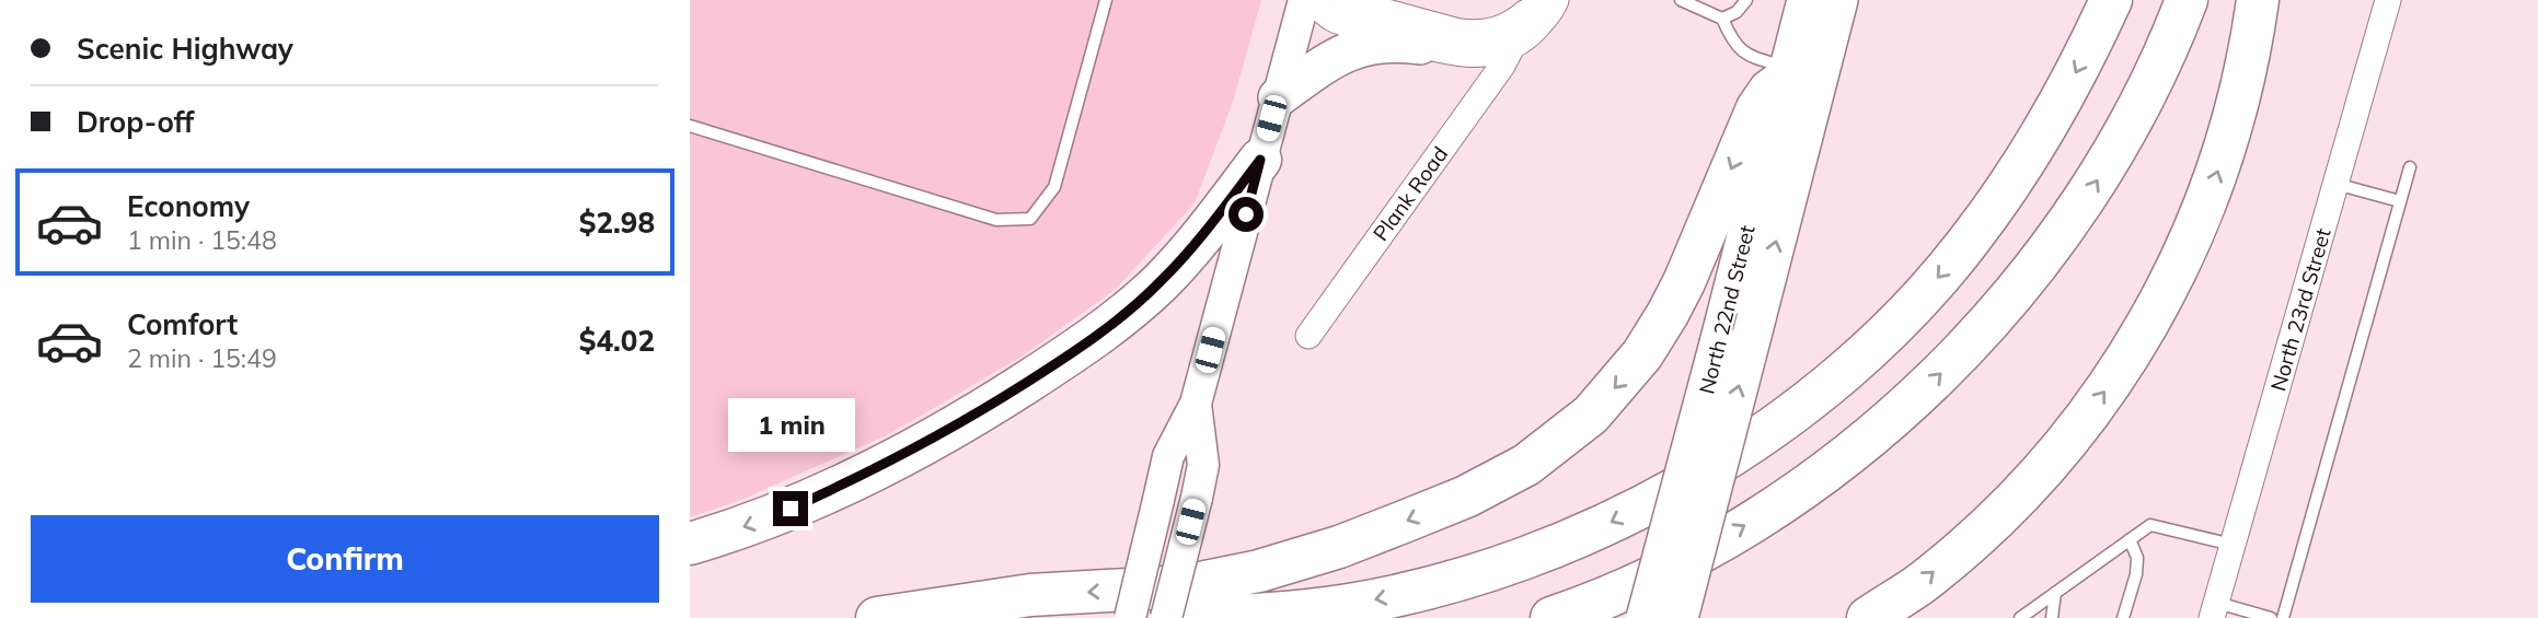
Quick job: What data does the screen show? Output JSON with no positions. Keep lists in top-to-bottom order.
{
  "streets": {
    "main road": ["North 22nd Street"],
    "street": ["Plank Road", "North 23rd Street"]
  },
  "page": {
    "banner": ["Scenic Highway", "Drop-off"],
    "list": [
      {
        "name": "Economy",
        "note": "1 min · 15:48",
        "value": "$2.98"
      },
      {
        "name": "Comfort",
        "note": "2 min · 15:49",
        "value": "$4.02"
      }
    ],
    "bubble": "1 min",
    "buttons": "Confirm"
  }
}
